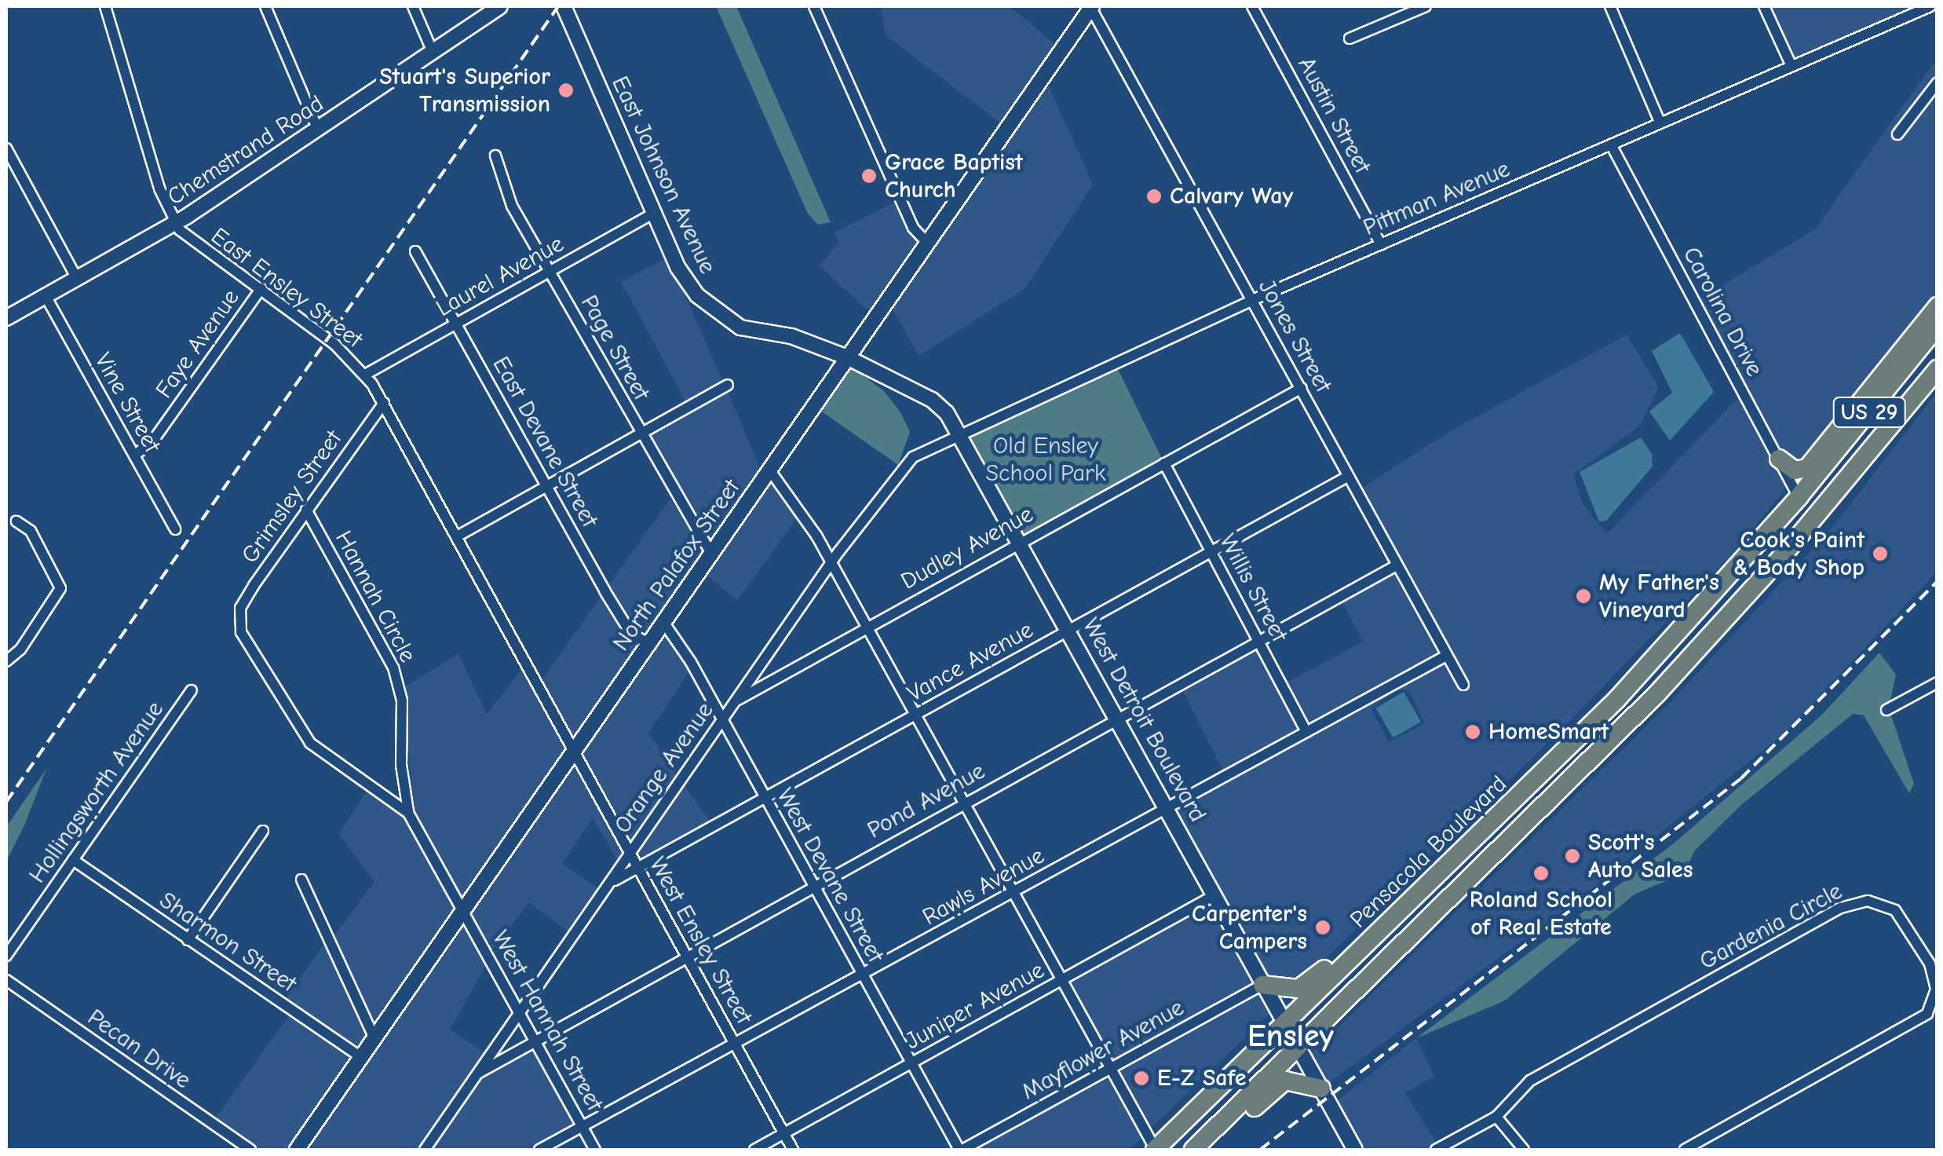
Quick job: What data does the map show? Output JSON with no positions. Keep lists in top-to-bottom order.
{
  "streets": {
    "highway": ["US 29", "Pensacola Boulevard"],
    "main road": [
      "Chemstrand Road",
      "East Johnson Avenue",
      "North Palafox Street",
      "West Detroit Boulevard"
    ],
    "street": [
      "Austin Street",
      "Pittman Avenue",
      "Laurel Avenue",
      "East Ensley Street",
      "Carolina Drive",
      "Jones Street",
      "Faye Avenue",
      "Page Street",
      "Vine Street",
      "East Devane Street",
      "Grimsley Street",
      "Dudley Avenue",
      "Willis Street",
      "Hannah Circle",
      "Vance Avenue",
      "Orange Avenue",
      "Hollingsworth Avenue",
      "Pond Avenue",
      "West Devane Street",
      "Rawls Avenue",
      "Gardenia Circle",
      "West Ensley Street",
      "Sharmon Street",
      "Juniper Avenue",
      "West Hannah Street",
      "Pecan Drive",
      "Mayflower Avenue"
    ]
  },
  "crossings": [
    ["Austin Street", "Pittman Avenue"],
    ["Chemstrand Road", "East Ensley Street"],
    ["Chemstrand Road", "Vine Street"],
    ["East Johnson Avenue", "Laurel Avenue"],
    ["East Johnson Avenue", "North Palafox Street"],
    ["East Johnson Avenue", "West Detroit Boulevard"],
    ["Pittman Avenue", "Carolina Drive"],
    ["Pittman Avenue", "Jones Street"],
    ["Pittman Avenue", "West Detroit Boulevard"],
    ["Pittman Avenue", "Orange Avenue"],
    ["Laurel Avenue", "East Ensley Street"],
    ["Laurel Avenue", "Page Street"],
    ["Laurel Avenue", "East Devane Street"],
    ["East Ensley Street", "Faye Avenue"],
    ["East Ensley Street", "Grimsley Street"],
    ["East Ensley Street", "North Palafox Street"],
    ["East Ensley Street", "West Ensley Street"],
    ["Carolina Drive", "Pensacola Boulevard"],
    ["Jones Street", "Dudley Avenue"],
    ["Jones Street", "North Palafox Street"],
    ["Jones Street", "Vance Avenue"],
    ["Jones Street", "Pond Avenue"],
    ["Jones Street", "Rawls Avenue"],
    ["Faye Avenue", "Vine Street"],
    ["Page Street", "North Palafox Street"],
    ["East Devane Street", "North Palafox Street"],
    ["Grimsley Street", "Hannah Circle"],
    ["Grimsley Street", "West Hannah Street"],
    ["Dudley Avenue", "Willis Street"],
    ["Dudley Avenue", "West Detroit Boulevard"],
    ["Dudley Avenue", "Orange Avenue"],
    ["North Palafox Street", "West Detroit Boulevard"],
    ["North Palafox Street", "West Devane Street"],
    ["North Palafox Street", "West Ensley Street"],
    ["North Palafox Street", "Sharmon Street"],
    ["North Palafox Street", "West Hannah Street"],
    ["Willis Street", "Vance Avenue"],
    ["Willis Street", "Pond Avenue"],
    ["Willis Street", "Rawls Avenue"],
    ["Hannah Circle", "West Hannah Street"],
    ["Vance Avenue", "West Detroit Boulevard"],
    ["Vance Avenue", "Orange Avenue"],
    ["Vance Avenue", "West Devane Street"],
    ["Vance Avenue", "West Ensley Street"],
    ["West Detroit Boulevard", "Orange Avenue"],
    ["West Detroit Boulevard", "Pond Avenue"],
    ["West Detroit Boulevard", "Pensacola Boulevard"],
    ["West Detroit Boulevard", "Rawls Avenue"],
    ["West Detroit Boulevard", "Juniper Avenue"],
    ["West Detroit Boulevard", "Mayflower Avenue"],
    ["Orange Avenue", "Pond Avenue"],
    ["Orange Avenue", "West Devane Street"],
    ["Orange Avenue", "West Ensley Street"],
    ["Orange Avenue", "West Hannah Street"],
    ["Hollingsworth Avenue", "Sharmon Street"],
    ["Pond Avenue", "West Devane Street"],
    ["Pond Avenue", "West Ensley Street"],
    ["Pond Avenue", "West Hannah Street"],
    ["West Devane Street", "Rawls Avenue"],
    ["West Devane Street", "Juniper Avenue"],
    ["West Devane Street", "Mayflower Avenue"],
    ["Rawls Avenue", "West Ensley Street"],
    ["Rawls Avenue", "West Hannah Street"],
    ["West Ensley Street", "Juniper Avenue"]
  ],
  "districts": ["Ensley"],
  "parks": ["Old Ensley School Park"],
  "places": [
    "Stuart's Superior Transmission",
    "Grace Baptist Church",
    "Calvary Way",
    "Cook's Paint & Body Shop",
    "My Father's Vineyard",
    "HomeSmart",
    "Scott's Auto Sales",
    "Roland School of Real Estate",
    "Carpenter's Campers",
    "E-Z Safe"
  ]
}
